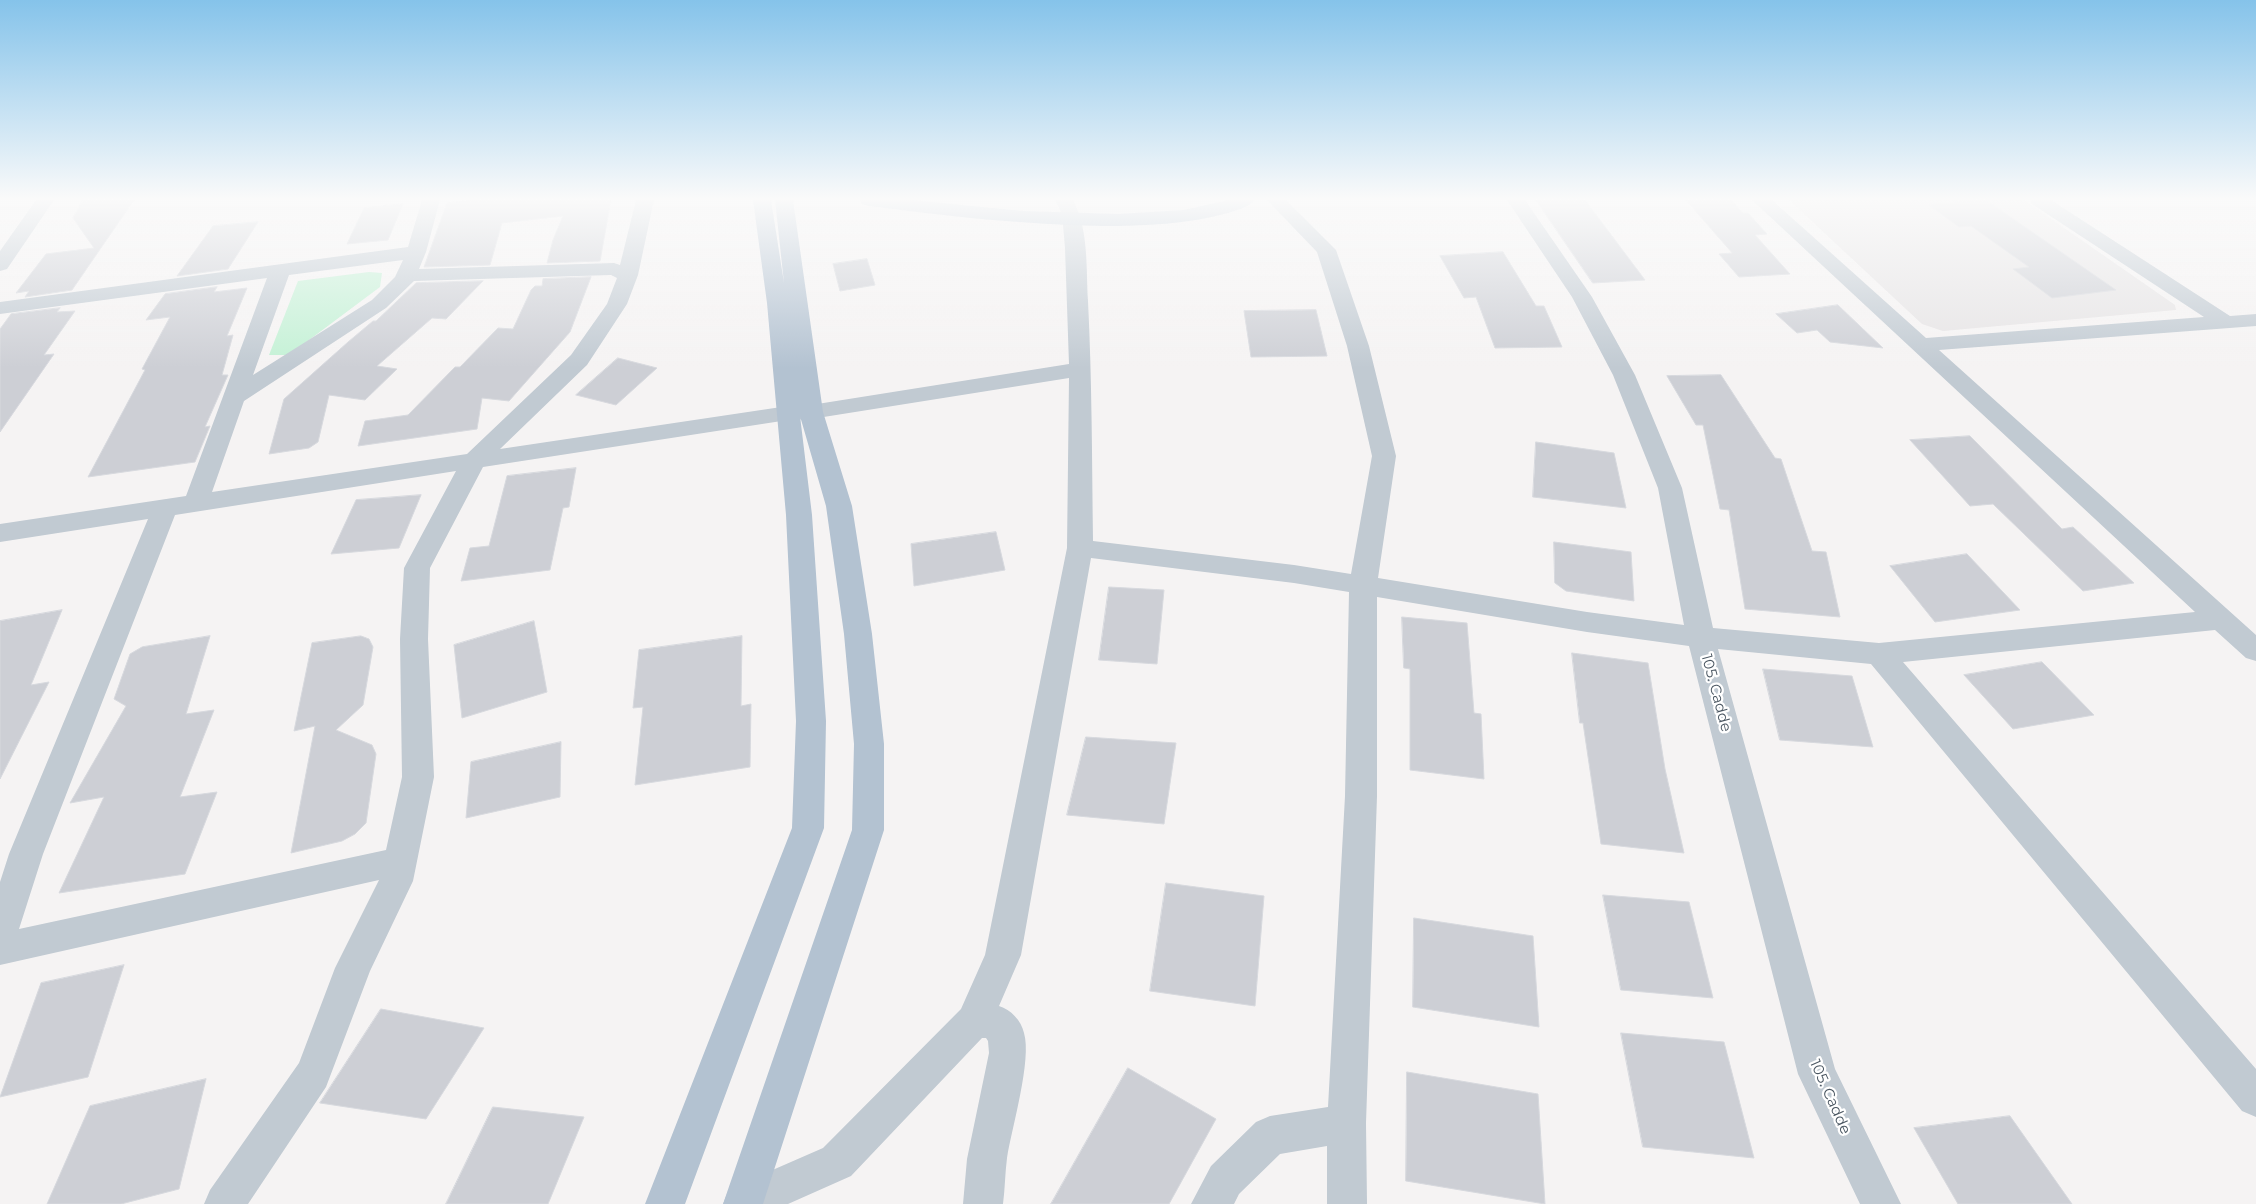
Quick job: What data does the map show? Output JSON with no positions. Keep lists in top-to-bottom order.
{
  "streets": {
    "street": ["105. Cadde"]
  }
}
